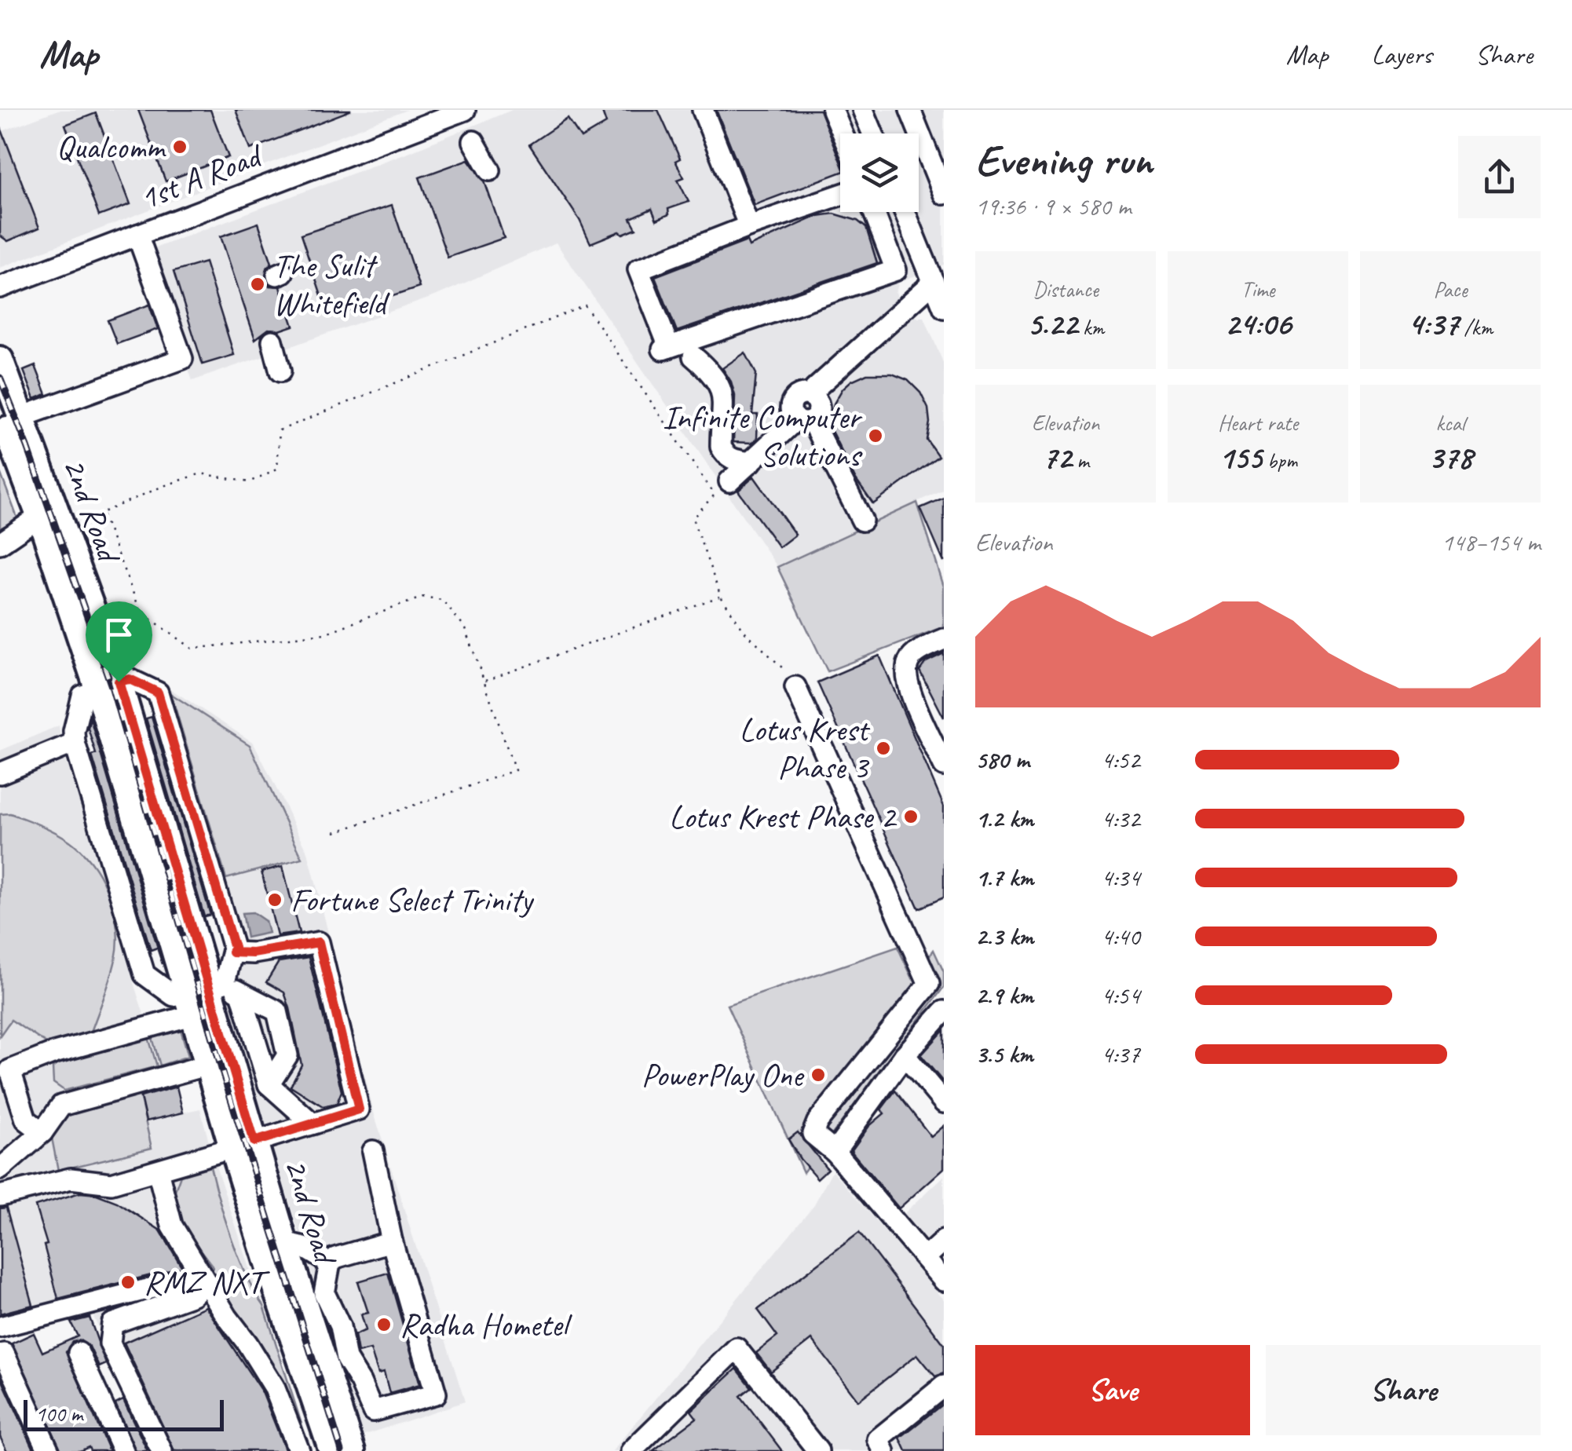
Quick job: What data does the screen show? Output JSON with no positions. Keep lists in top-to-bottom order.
{
  "streets": {
    "main road": ["2nd Road"],
    "street": ["1st A Road"]
  },
  "places": [
    "Qualcomm",
    "The Sulit Whitefield",
    "Infinite Computer Solutions",
    "Lotus Krest Phase 3",
    "Lotus Krest Phase 2",
    "Fortune Select Trinity",
    "PowerPlay One",
    "RMZ NXT",
    "Radha Hometel"
  ],
  "scale_bar": "100 m",
  "page": {
    "header": "Map",
    "nav": ["Map", "Layers", "Share"],
    "heading": ["Evening run", "19:36 · 9 × 580 m"],
    "stats": [
      ["Distance", "5.22 km"],
      ["Time", "24:06"],
      ["Pace", "4:37 /km"],
      ["Elevation", "72 m"],
      ["Heart rate", "155 bpm"],
      ["kcal", "378"]
    ],
    "chart": ["Elevation", "148–154 m"],
    "list": [
      {
        "name": "580 m",
        "note": "4:52"
      },
      {
        "name": "1.2 km",
        "note": "4:32"
      },
      {
        "name": "1.7 km",
        "note": "4:34"
      },
      {
        "name": "2.3 km",
        "note": "4:40"
      },
      {
        "name": "2.9 km",
        "note": "4:54"
      },
      {
        "name": "3.5 km",
        "note": "4:37"
      }
    ],
    "buttons": ["Save", "Share"],
    "scale": "100 m"
  }
}
